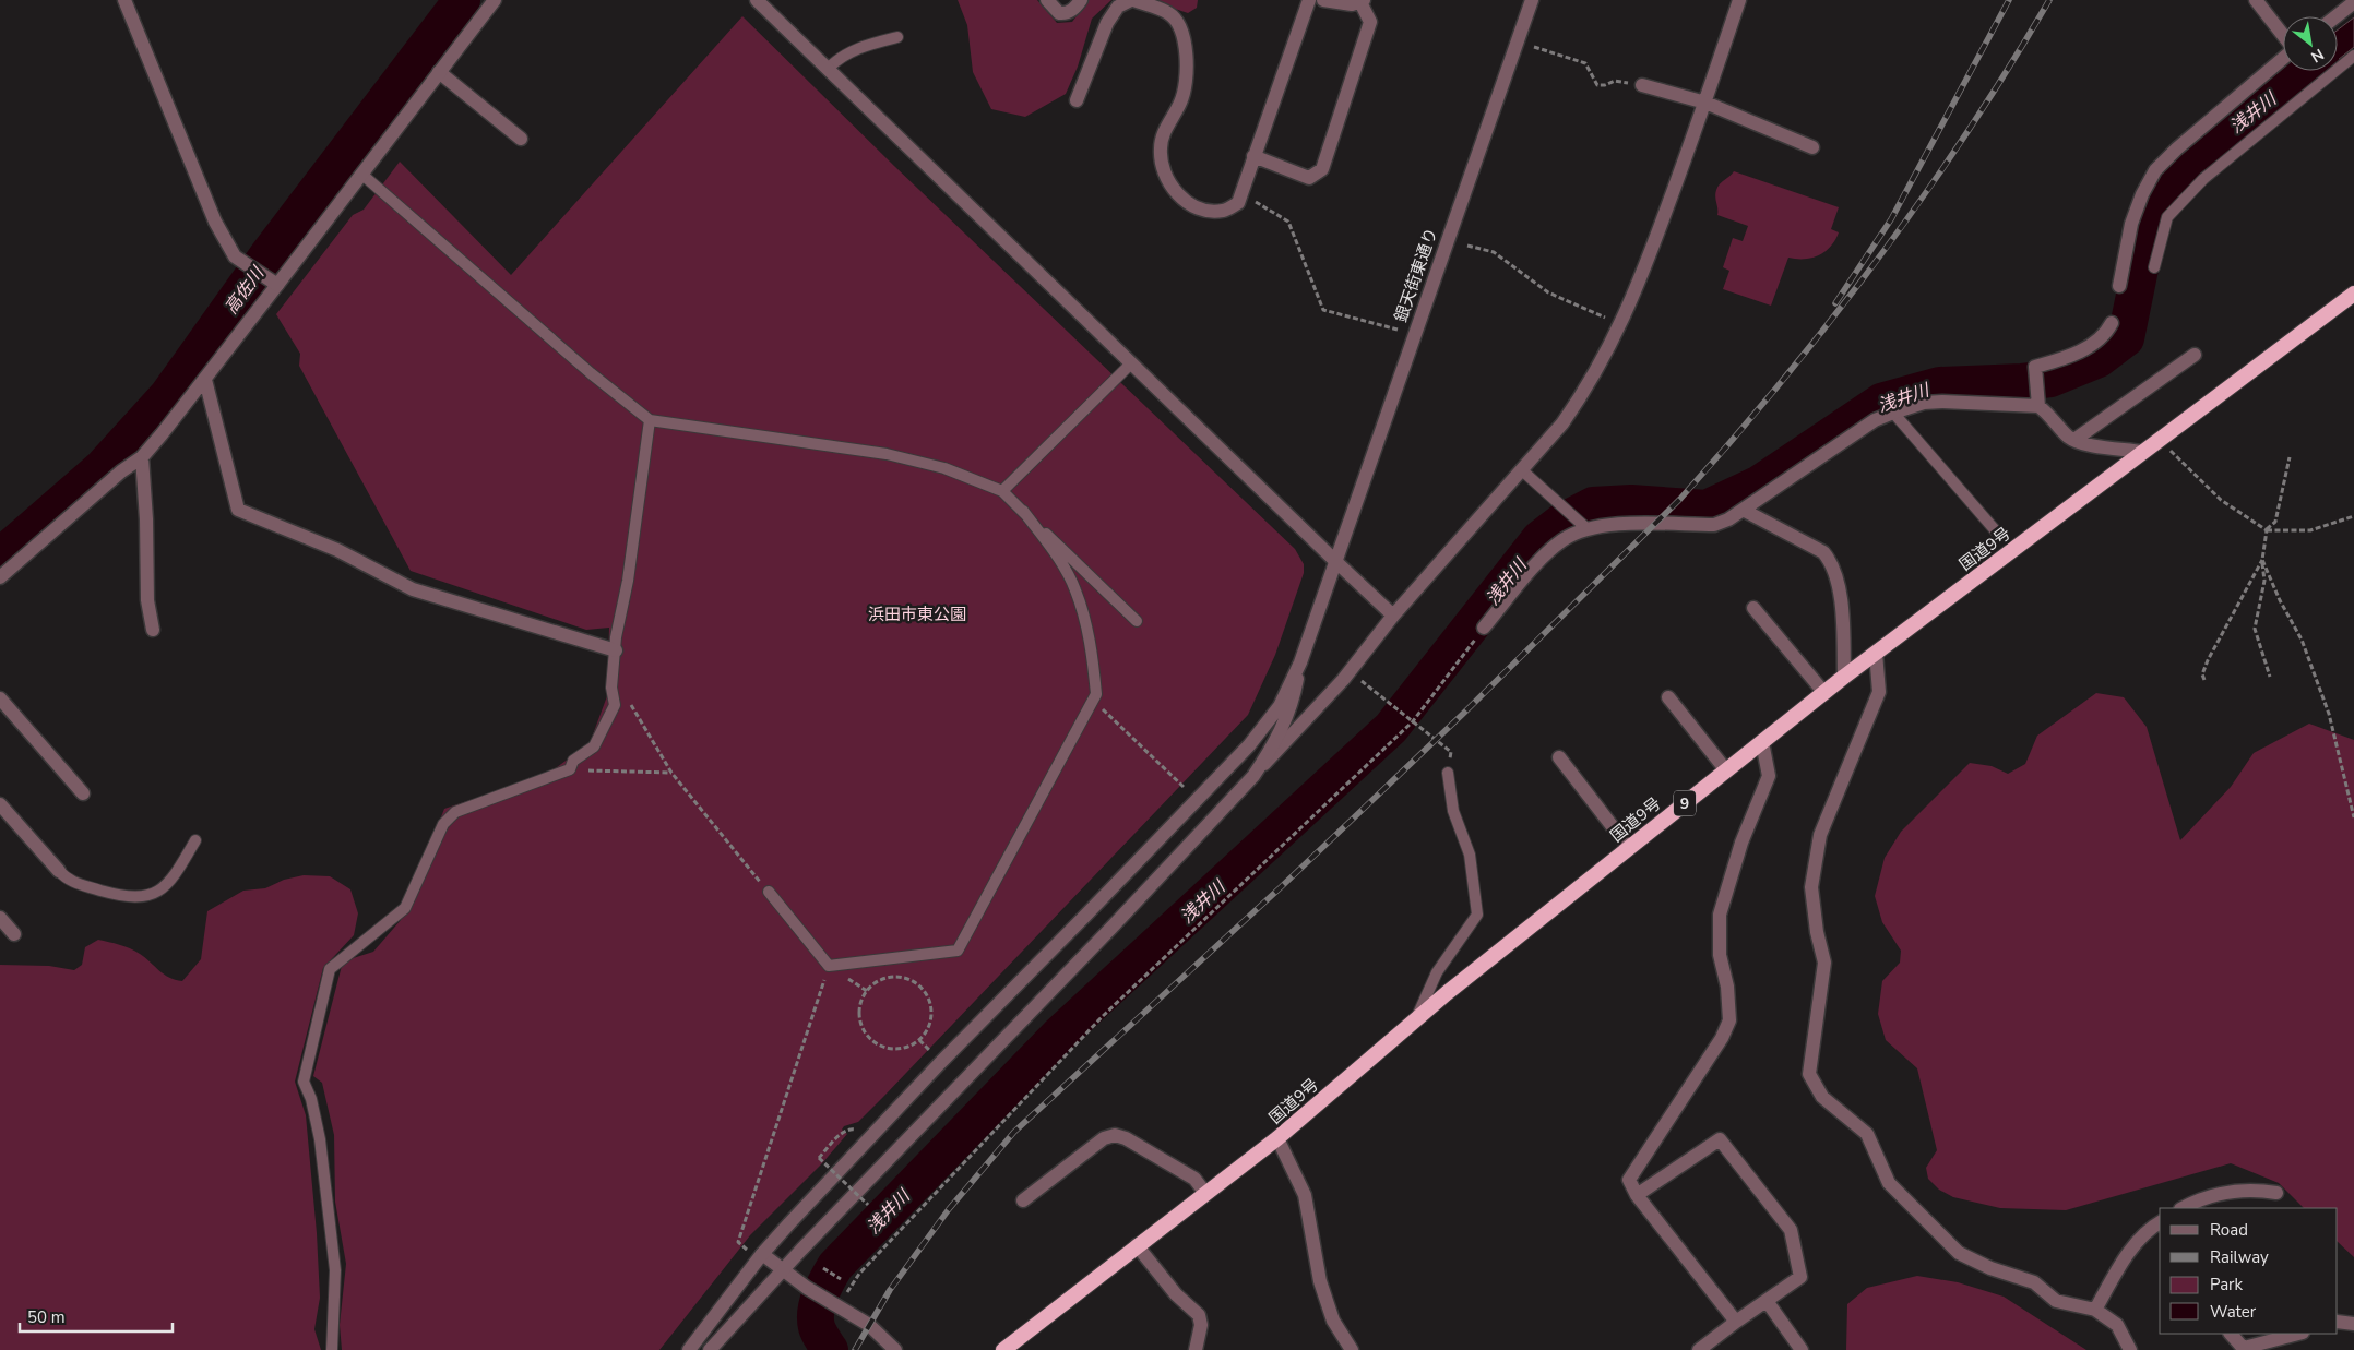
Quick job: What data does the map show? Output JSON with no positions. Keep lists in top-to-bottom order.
{
  "streets": {
    "highway": ["国道9号", "9"],
    "street": ["銀天街東通り"]
  },
  "water": ["浅井川", "高佐川"],
  "parks": ["浜田市東公園"],
  "legend": [
    "Road",
    "Railway",
    "Park",
    "Water"
  ],
  "scale_bar": "50 m",
  "north": "bottom right"
}
